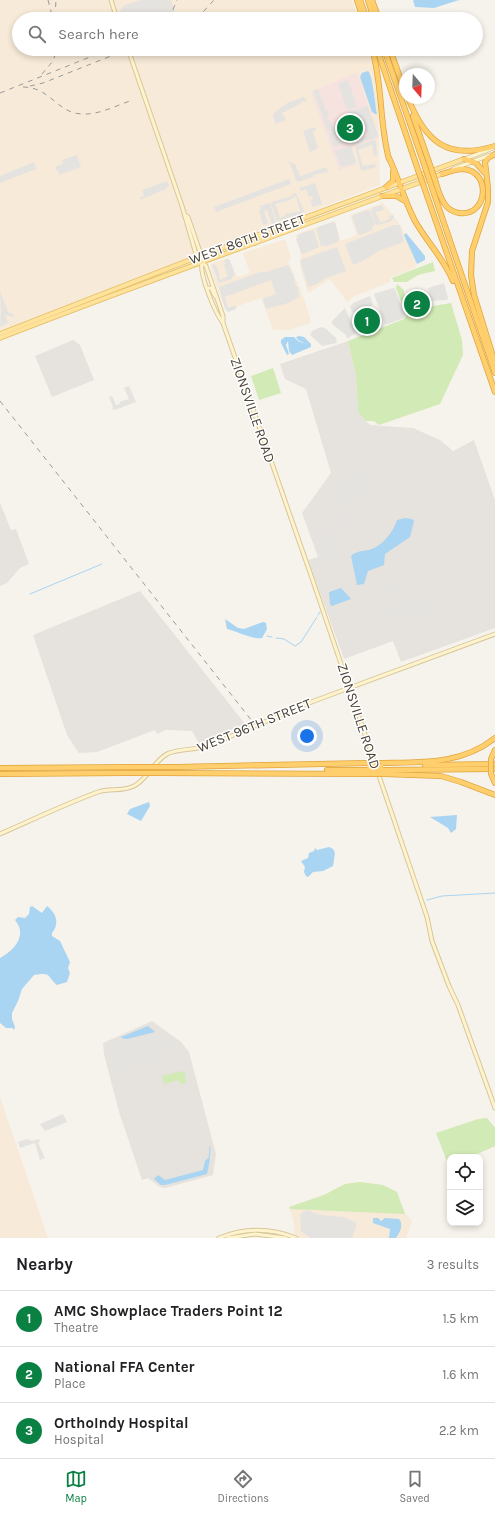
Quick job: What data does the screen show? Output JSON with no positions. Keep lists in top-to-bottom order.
{
  "streets": {
    "main road": ["WEST 86TH STREET", "ZIONSVILLE ROAD", "WEST 96TH STREET"]
  },
  "crossings": [
    ["WEST 86TH STREET", "ZIONSVILLE ROAD"],
    ["ZIONSVILLE ROAD", "WEST 96TH STREET"]
  ],
  "north": "bottom",
  "page": {
    "search": "Search here",
    "pins": ["3", "2", "1"],
    "heading": ["Nearby", "3 results"],
    "list": [
      {
        "mark": "1",
        "name": "AMC Showplace Traders Point 12",
        "note": "Theatre",
        "value": "1.5 km"
      },
      {
        "mark": "2",
        "name": "National FFA Center",
        "note": "Place",
        "value": "1.6 km"
      },
      {
        "mark": "3",
        "name": "OrthoIndy Hospital",
        "note": "Hospital",
        "value": "2.2 km"
      }
    ],
    "nav": ["Map", "Directions", "Saved"]
  }
}
